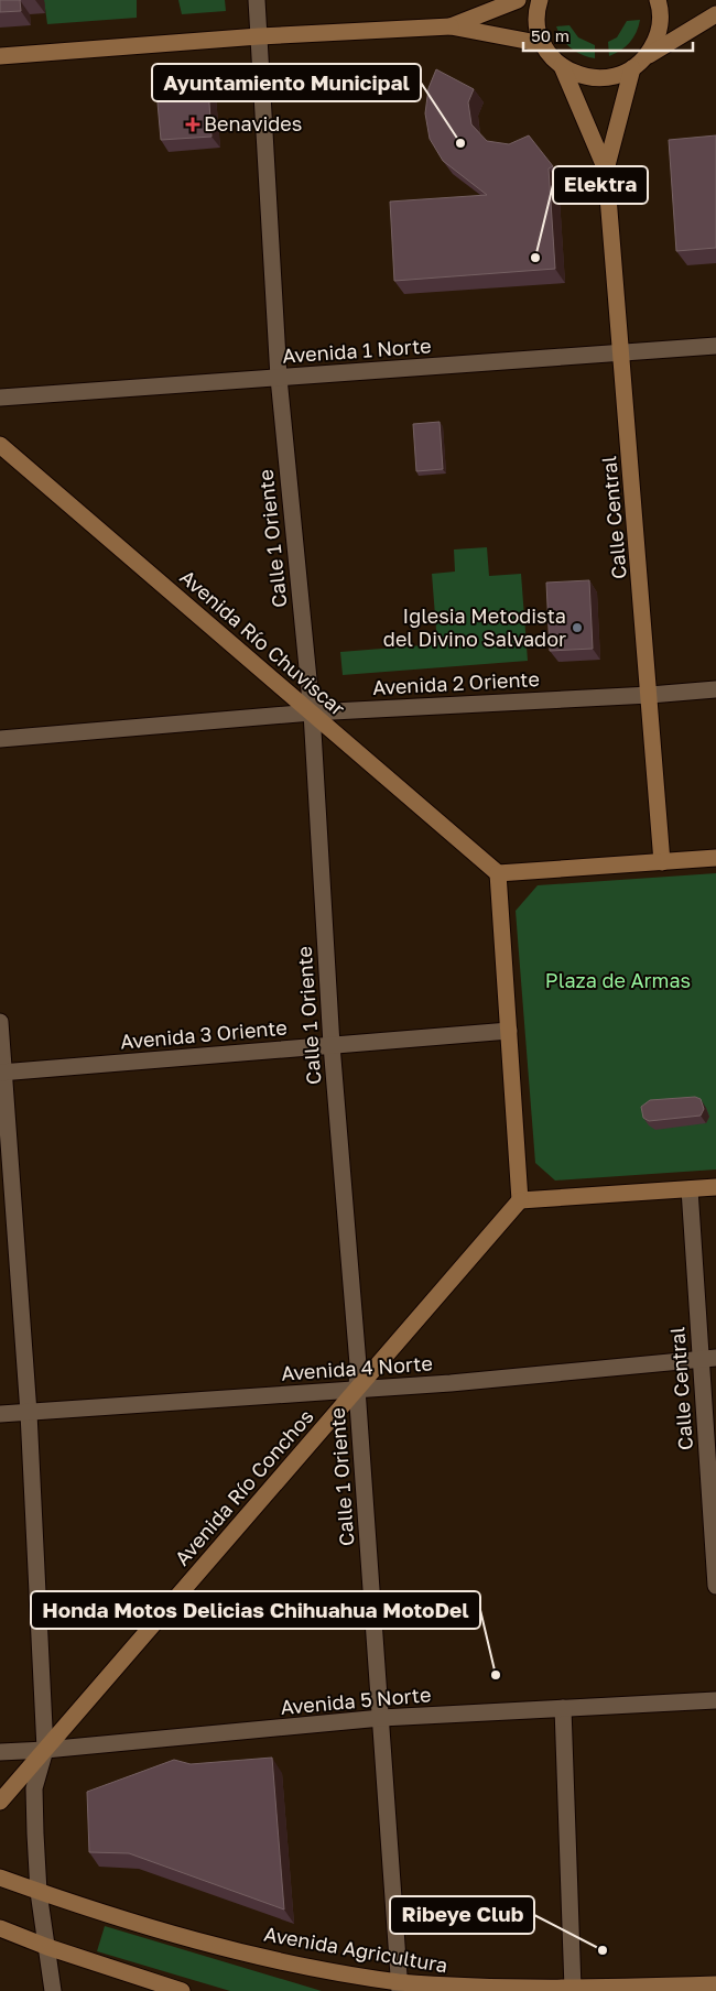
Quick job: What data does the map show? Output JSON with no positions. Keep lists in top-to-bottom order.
{
  "streets": {
    "main road": [
      "Calle Central",
      "Avenida Río Chuviscar",
      "Avenida Río Conchos",
      "Avenida Agricultura"
    ],
    "street": [
      "Avenida 1 Norte",
      "Calle 1 Oriente",
      "Avenida 2 Oriente",
      "Avenida 3 Oriente",
      "Avenida 4 Norte",
      "Avenida 5 Norte"
    ]
  },
  "crossings": [
    ["Avenida 1 Norte", "Calle Central"],
    ["Avenida 1 Norte", "Calle 1 Oriente"],
    ["Calle Central", "Avenida 2 Oriente"],
    ["Calle Central", "Avenida 4 Norte"],
    ["Calle 1 Oriente", "Avenida Río Chuviscar"],
    ["Calle 1 Oriente", "Avenida 2 Oriente"],
    ["Calle 1 Oriente", "Avenida 3 Oriente"],
    ["Calle 1 Oriente", "Avenida 4 Norte"],
    ["Calle 1 Oriente", "Avenida Río Conchos"],
    ["Calle 1 Oriente", "Avenida 5 Norte"],
    ["Calle 1 Oriente", "Avenida Agricultura"],
    ["Avenida Río Chuviscar", "Avenida 2 Oriente"],
    ["Avenida 4 Norte", "Avenida Río Conchos"],
    ["Avenida Río Conchos", "Avenida 5 Norte"]
  ],
  "parks": ["Plaza de Armas"],
  "places": {
    "health": ["Benavides"],
    "other": [
      "Ayuntamiento Municipal",
      "Elektra",
      "Iglesia Metodista del Divino Salvador",
      "Honda Motos Delicias Chihuahua MotoDel",
      "Ribeye Club"
    ]
  },
  "scale_bar": "50 m"
}
